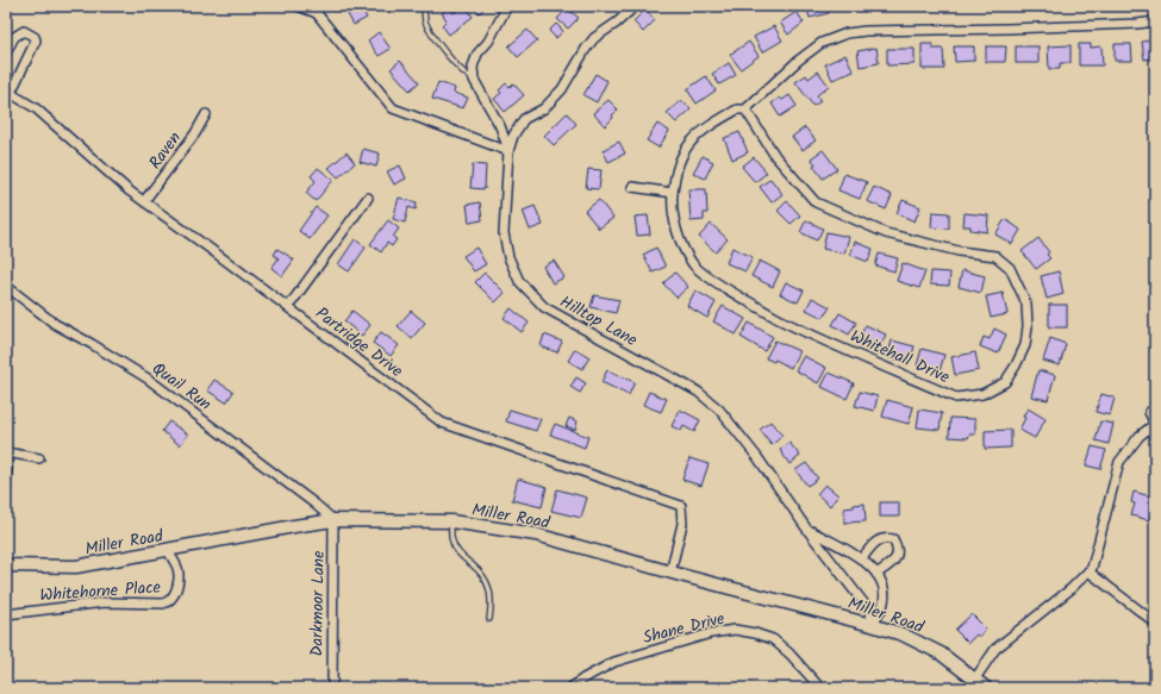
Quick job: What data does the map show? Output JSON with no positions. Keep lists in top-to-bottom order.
{
  "streets": {
    "street": [
      "Raven",
      "Hilltop Lane",
      "Partridge Drive",
      "Whitehall Drive",
      "Quail Run",
      "Miller Road",
      "Whitehorne Place",
      "Darkmoor Lane",
      "Shane Drive"
    ]
  },
  "crossings": [
    ["Raven", "Partridge Drive"],
    ["Hilltop Lane", "Miller Road"],
    ["Partridge Drive", "Miller Road"],
    ["Quail Run", "Miller Road"],
    ["Quail Run", "Darkmoor Lane"],
    ["Miller Road", "Whitehorne Place"],
    ["Miller Road", "Darkmoor Lane"]
  ]
}
